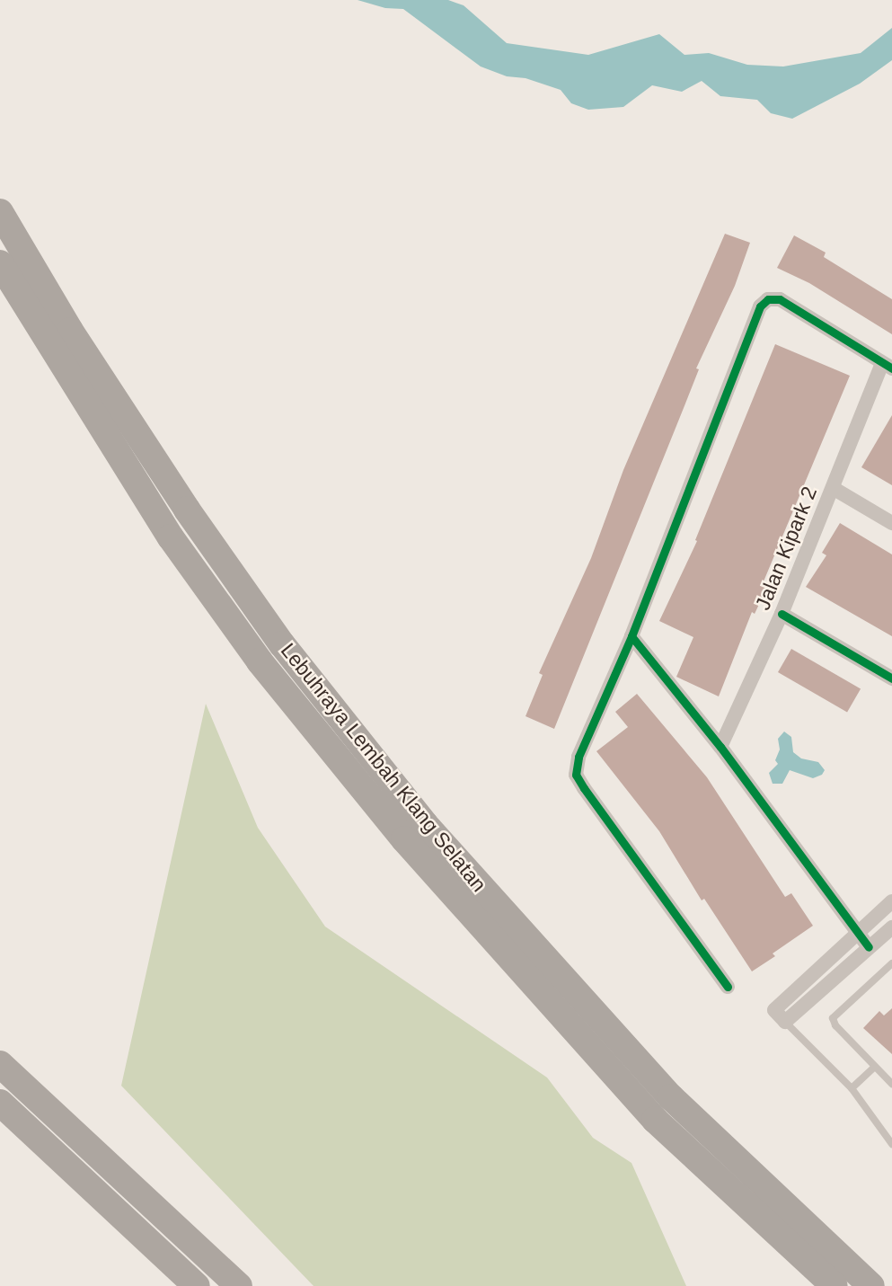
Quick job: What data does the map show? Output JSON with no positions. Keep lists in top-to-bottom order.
{
  "streets": {
    "highway": ["Lebuhraya Lembah Klang Selatan"],
    "street": ["Jalan Kipark 2"]
  }
}
